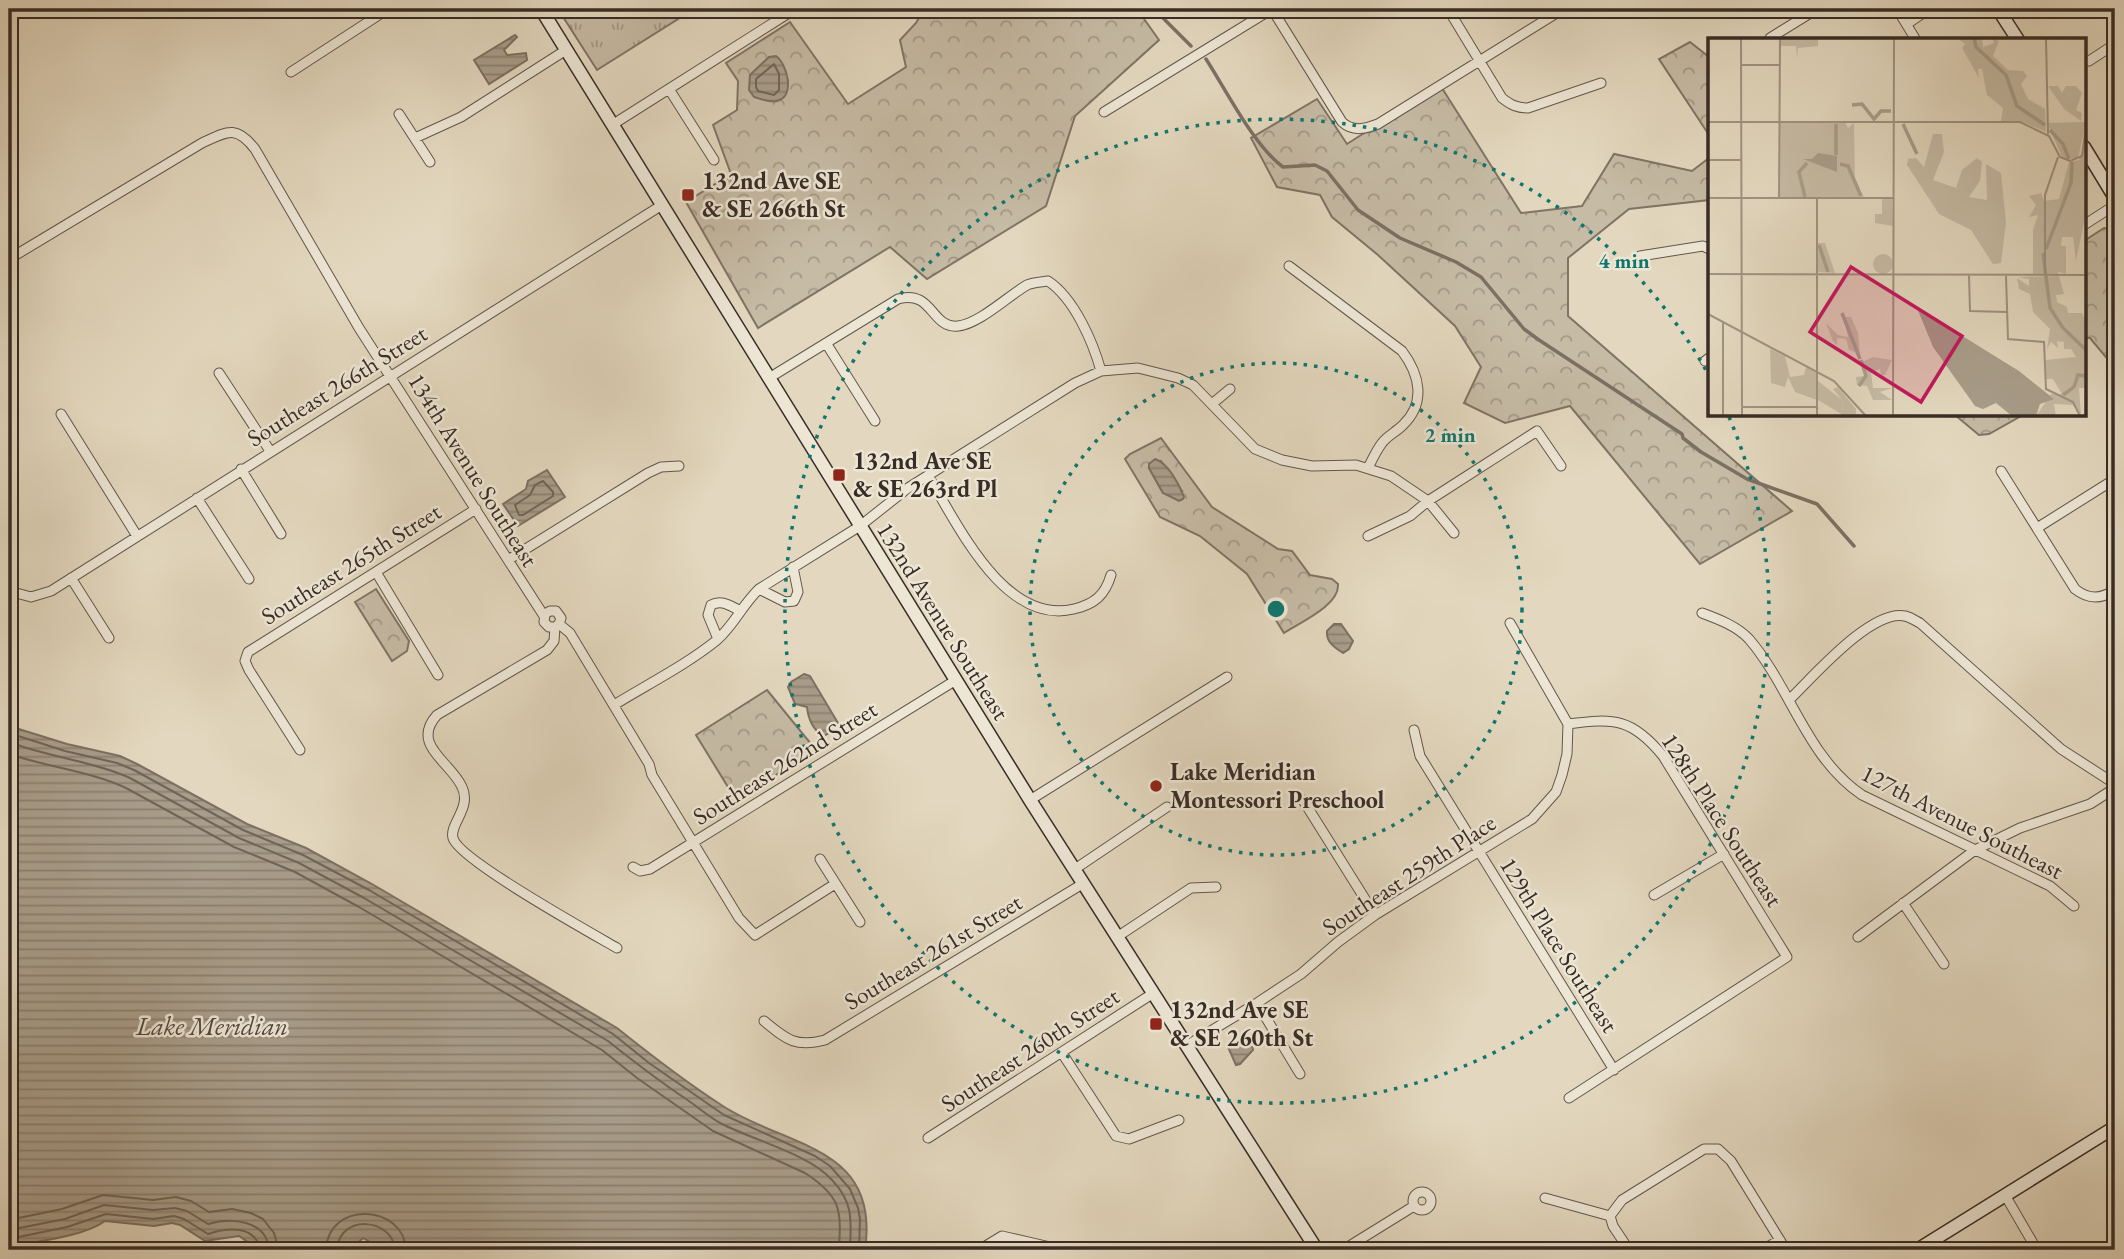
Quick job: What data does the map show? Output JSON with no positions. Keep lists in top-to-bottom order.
{
  "streets": {
    "main road": ["132nd Avenue Southeast"],
    "street": [
      "Southeast 266th Street",
      "134th Avenue Southeast",
      "Southeast 265th Street",
      "Southeast 262nd Street",
      "128th Place Southeast",
      "127th Avenue Southeast",
      "Southeast 259th Place",
      "129th Place Southeast",
      "Southeast 261st Street",
      "Southeast 260th Street"
    ]
  },
  "crossings": [
    ["Southeast 266th Street", "134th Avenue Southeast"],
    ["Southeast 266th Street", "132nd Avenue Southeast"],
    ["134th Avenue Southeast", "Southeast 265th Street"],
    ["134th Avenue Southeast", "Southeast 262nd Street"],
    ["132nd Avenue Southeast", "Southeast 262nd Street"],
    ["132nd Avenue Southeast", "Southeast 259th Place"],
    ["132nd Avenue Southeast", "Southeast 261st Street"],
    ["132nd Avenue Southeast", "Southeast 260th Street"],
    ["128th Place Southeast", "Southeast 259th Place"],
    ["128th Place Southeast", "129th Place Southeast"],
    ["Southeast 259th Place", "129th Place Southeast"]
  ],
  "water": ["Lake Meridian"],
  "places": {
    "transit": ["132nd Ave SE & SE 266th St", "132nd Ave SE & SE 263rd Pl", "132nd Ave SE & SE 260th St"],
    "other": ["Lake Meridian Montessori Preschool"]
  },
  "rings": ["4 min", "2 min"]
}
